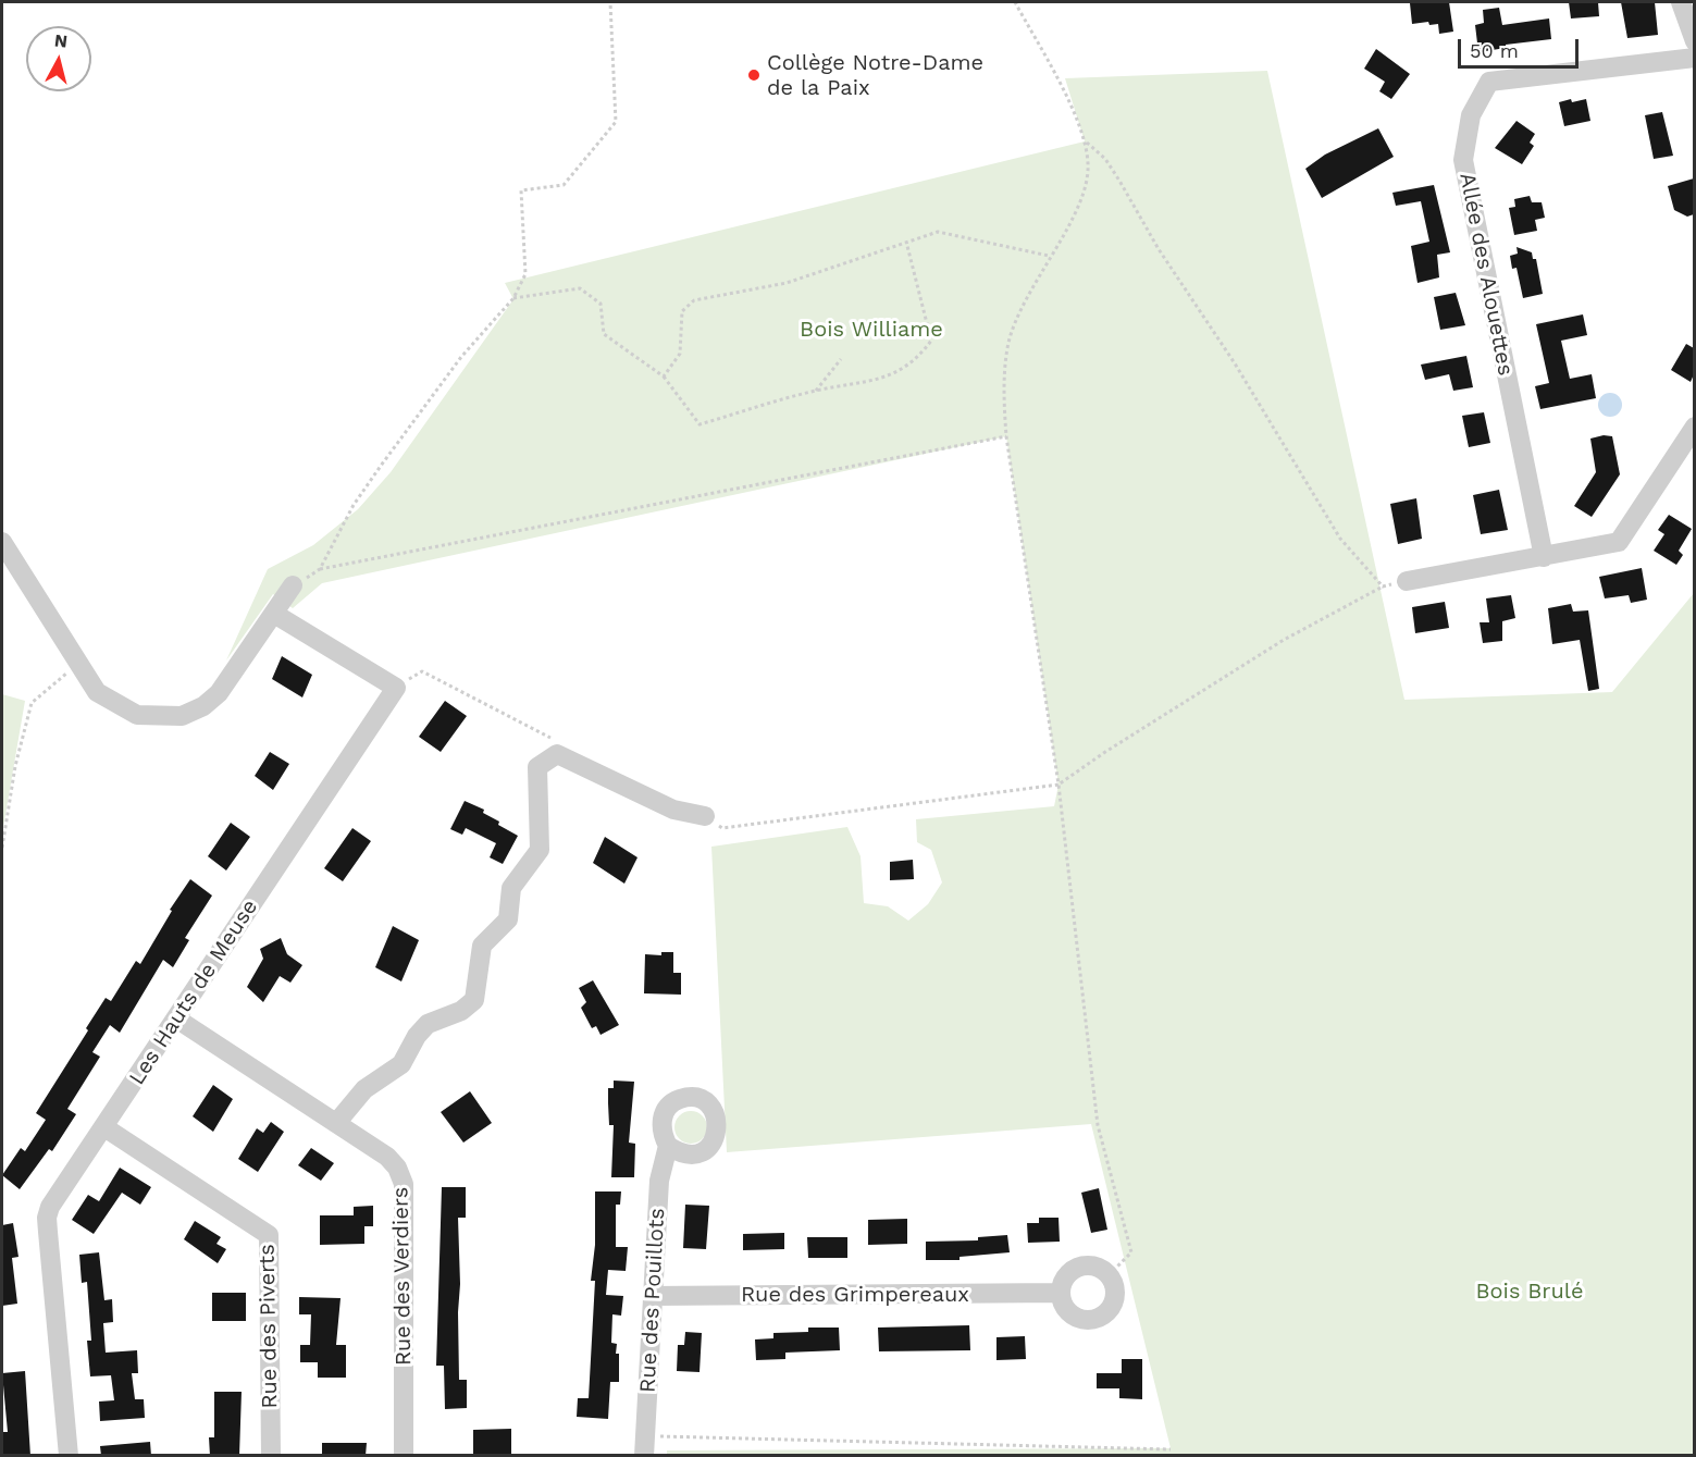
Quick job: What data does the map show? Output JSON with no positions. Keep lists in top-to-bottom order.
{
  "streets": {
    "street": [
      "Allée des Alouettes",
      "Les Hauts de Meuse",
      "Rue des Verdiers",
      "Rue des Grimpereaux",
      "Rue des Pouillots",
      "Rue des Piverts"
    ]
  },
  "crossings": [
    ["Les Hauts de Meuse", "Rue des Verdiers"],
    ["Les Hauts de Meuse", "Rue des Piverts"],
    ["Rue des Grimpereaux", "Rue des Pouillots"]
  ],
  "parks": ["Bois Williame", "Bois Brulé"],
  "places": ["Collège Notre-Dame de la Paix"],
  "scale_bar": "50 m",
  "north": "top"
}
